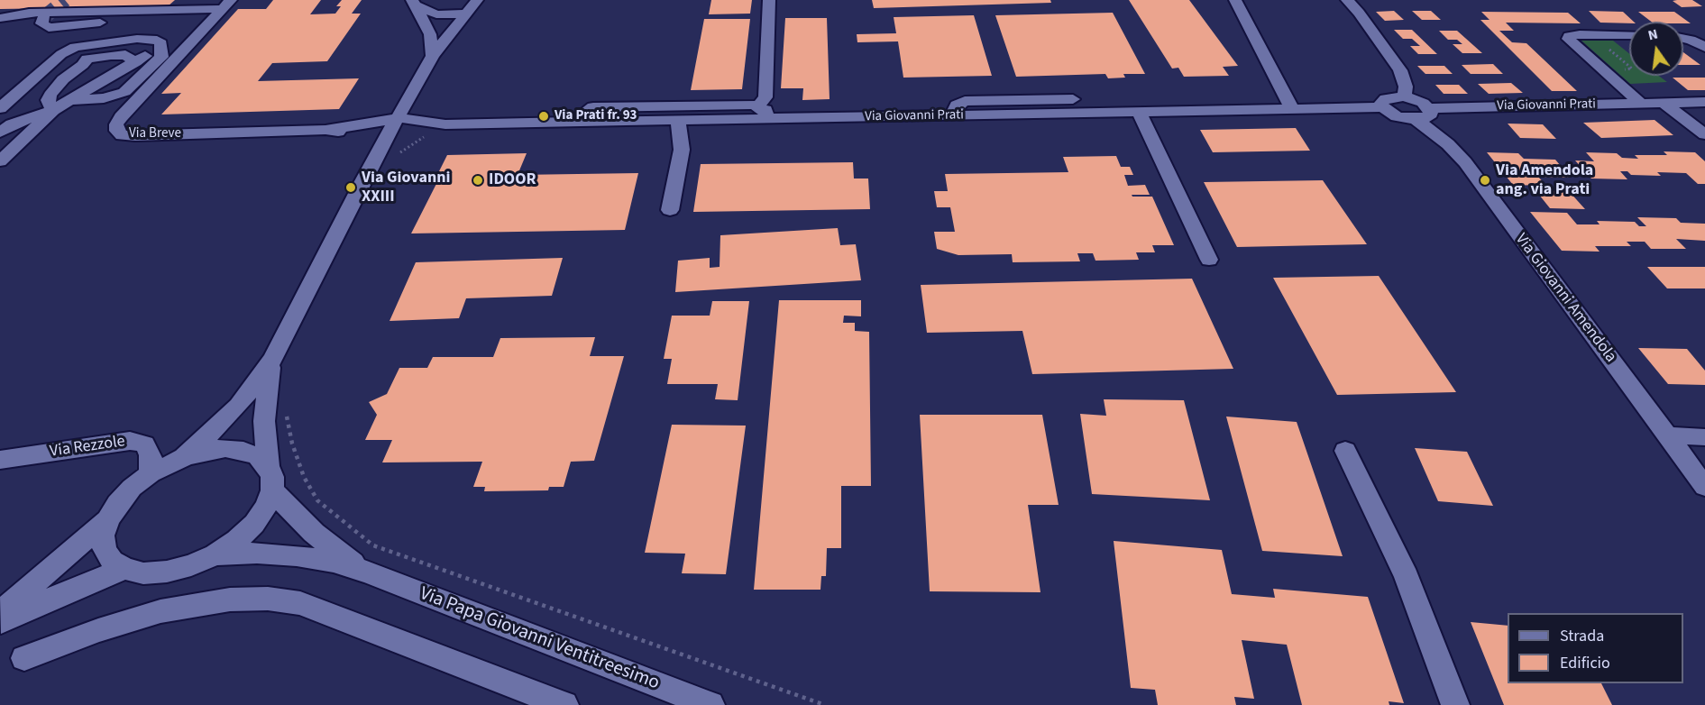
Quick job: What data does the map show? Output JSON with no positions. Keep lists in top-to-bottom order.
{
  "streets": {
    "street": [
      "Via Giovanni Prati",
      "Via Breve",
      "Via Giovanni Amendola",
      "Via Rezzole",
      "Via Papa Giovanni Ventitreesimo"
    ]
  },
  "crossings": [
    ["Via Giovanni Prati", "Via Breve"],
    ["Via Giovanni Prati", "Via Giovanni Amendola"],
    ["Via Rezzole", "Via Papa Giovanni Ventitreesimo"]
  ],
  "places": [
    "Via Prati fr. 93",
    "IDOOR",
    "Via Amendola ang. via Prati",
    "Via Giovanni XXIII"
  ],
  "legend": ["Strada", "Edificio"],
  "north": "top"
}
